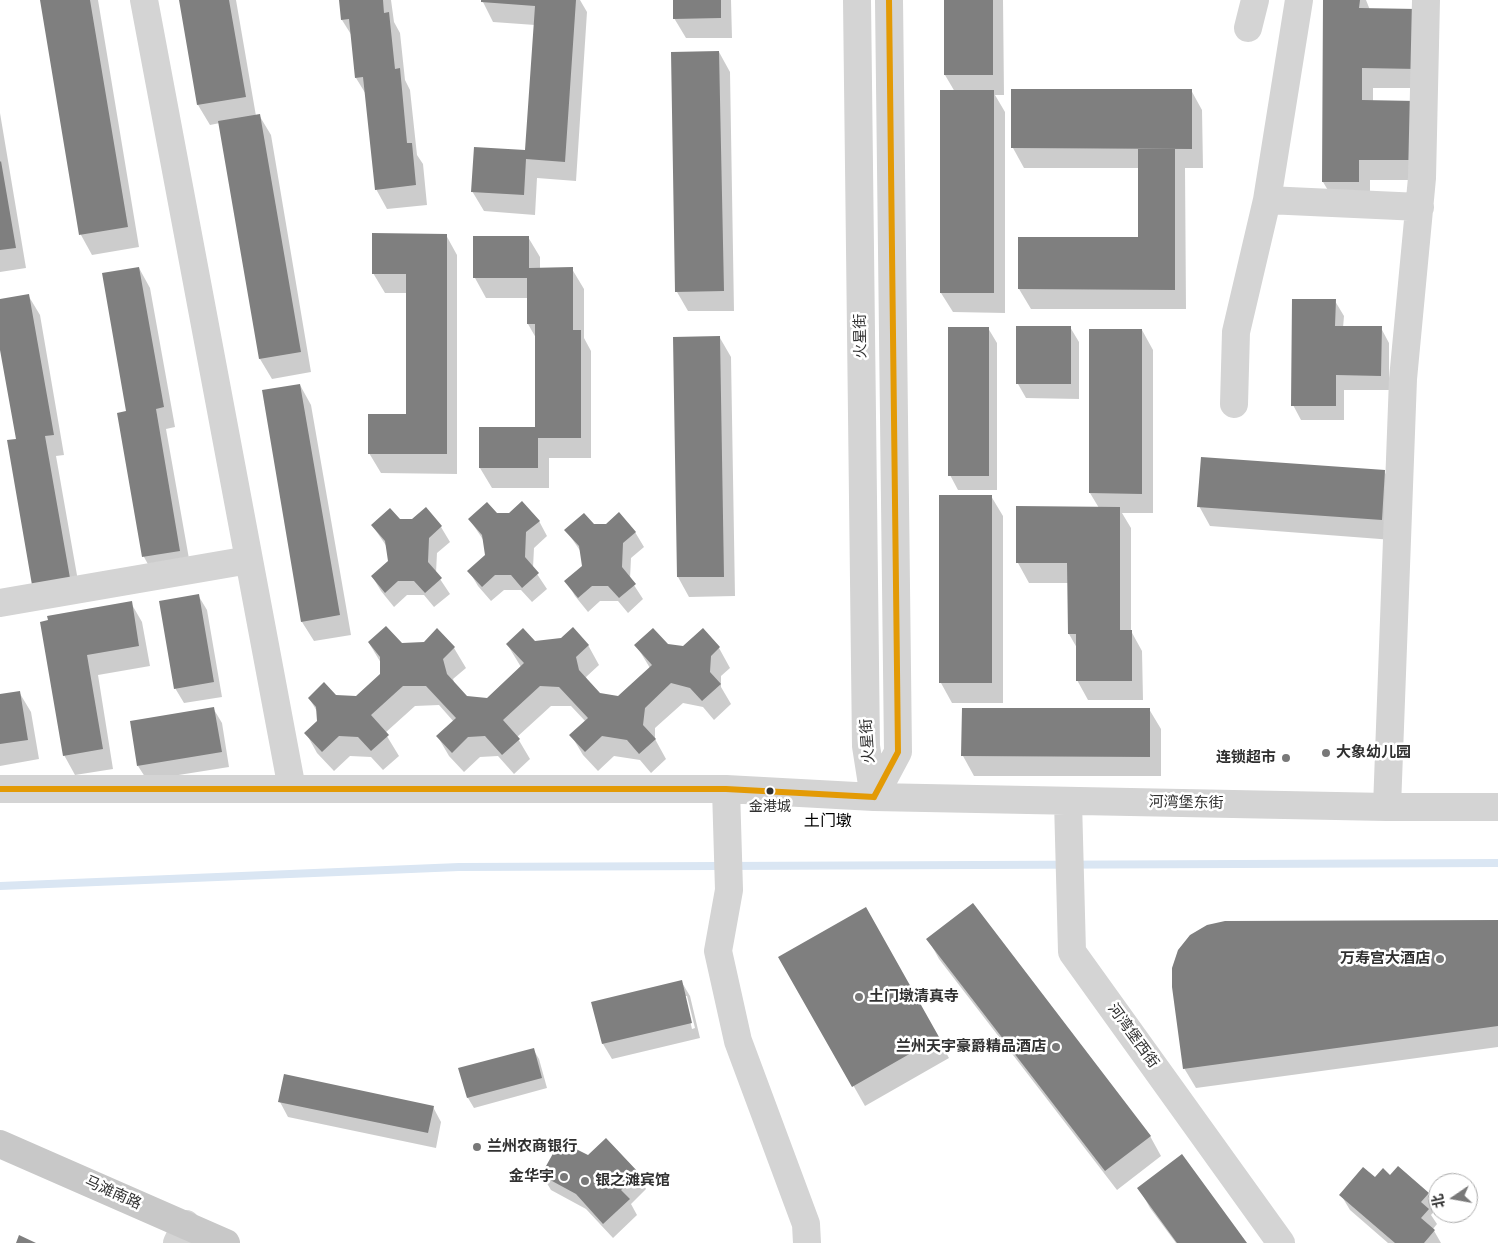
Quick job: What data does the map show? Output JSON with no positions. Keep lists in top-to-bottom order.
{
  "streets": {
    "main road": ["马滩南路"],
    "street": ["火星街", "河湾堡东街", "河湾堡西街"]
  },
  "crossings": [
    ["火星街", "河湾堡东街"],
    ["河湾堡东街", "河湾堡西街"]
  ],
  "districts": ["土门墩"],
  "places": [
    "大象幼儿园",
    "连锁超市",
    "金港城",
    "万寿宫大酒店",
    "土门墩清真寺",
    "兰州天宇豪爵精品酒店",
    "兰州农商银行",
    "金华宇",
    "银之滩宾馆"
  ],
  "north": "left"
}
